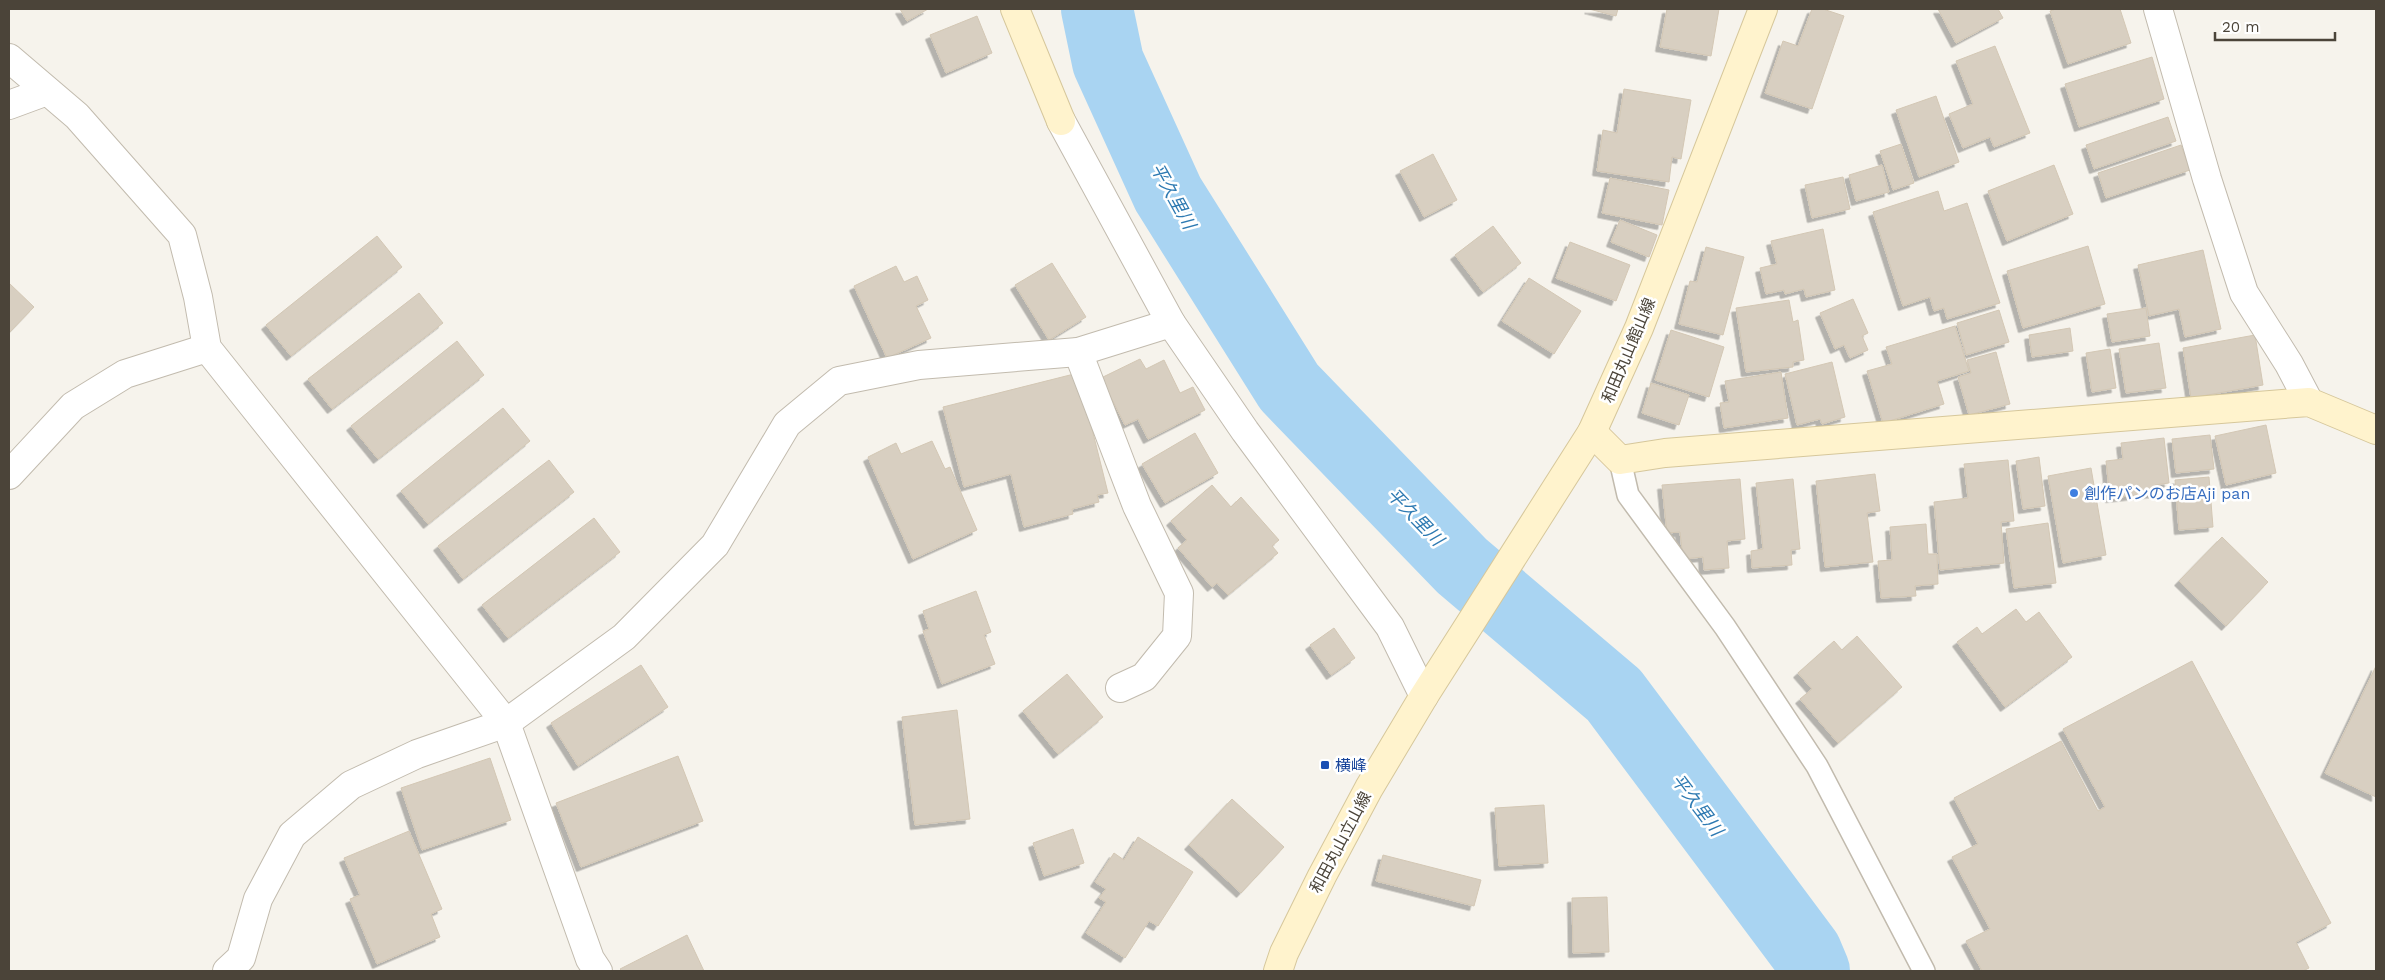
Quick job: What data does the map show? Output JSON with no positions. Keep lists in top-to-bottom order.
{
  "streets": {
    "main road": ["和田丸山館山線", "和田丸山立山線"]
  },
  "crossings": [
    ["和田丸山館山線", "和田丸山立山線"]
  ],
  "water": ["平久里川"],
  "places": {
    "other": ["創作パンのお店Aji pan"],
    "transit": ["横峰"]
  },
  "scale_bar": "20 m"
}
